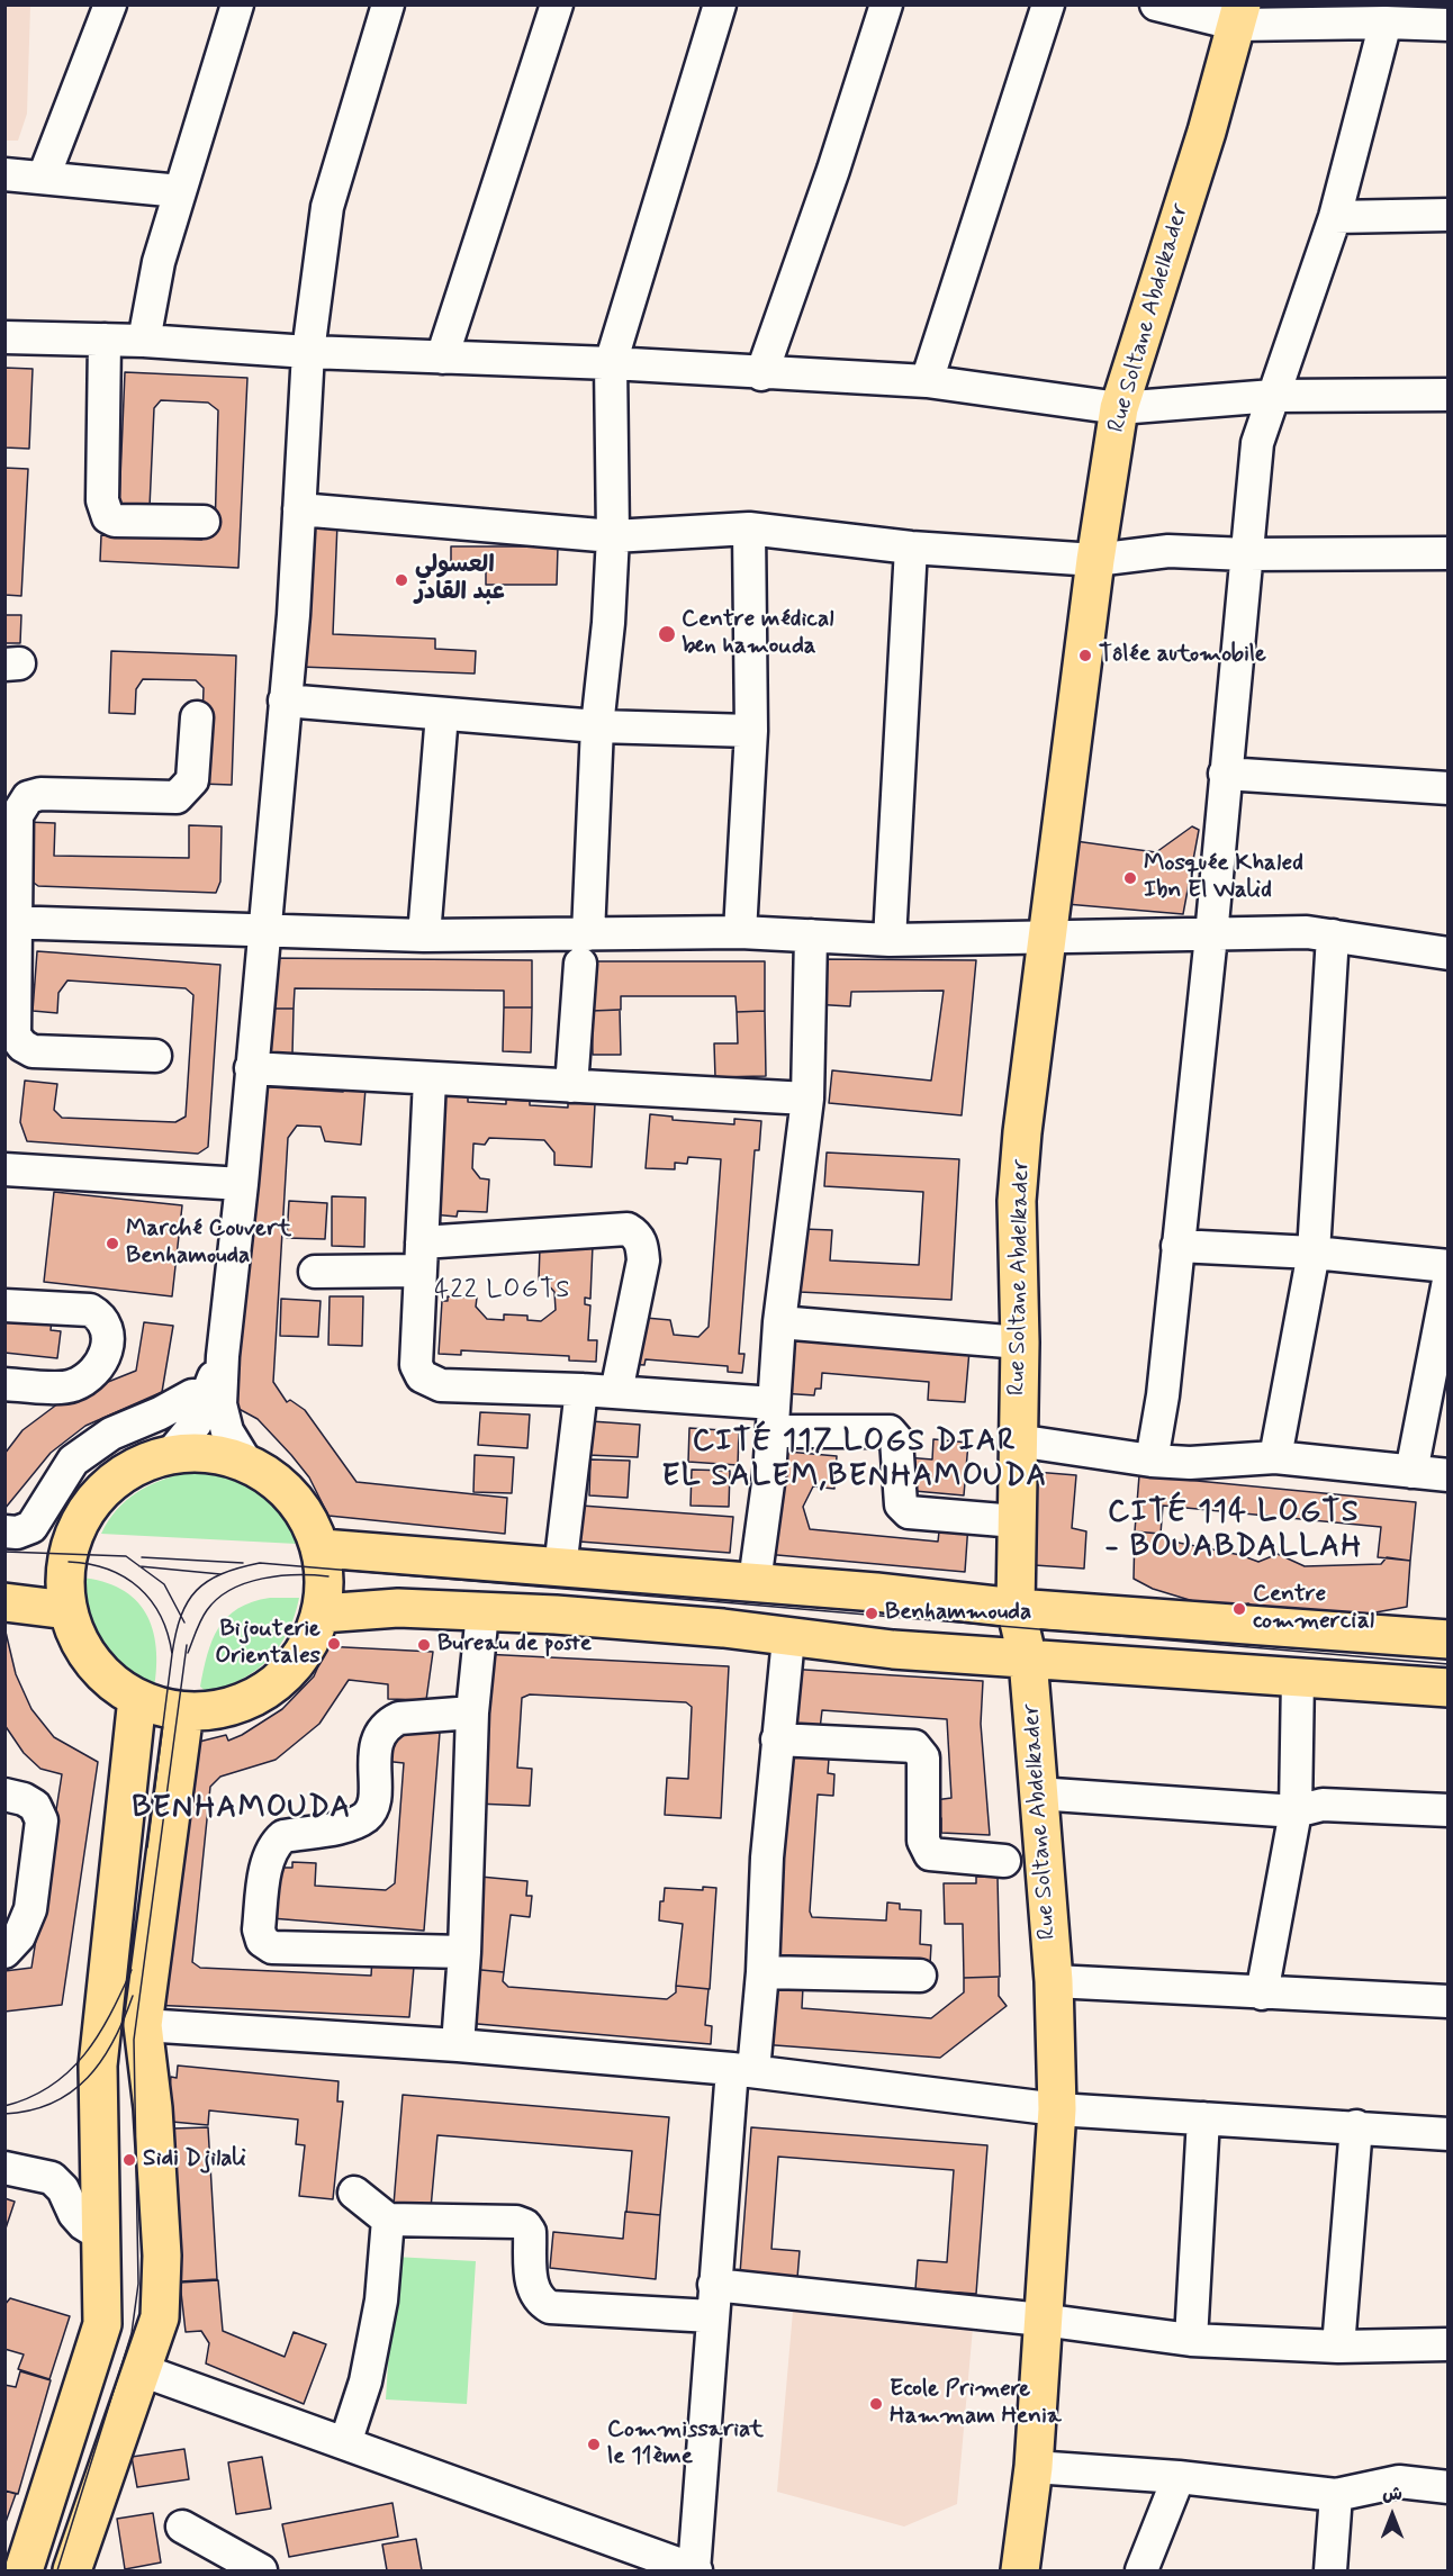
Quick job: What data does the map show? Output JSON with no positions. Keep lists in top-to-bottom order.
{
  "streets": {
    "main road": ["Rue Soltane Abdelkader"]
  },
  "districts": [
    "422 LOGTS",
    "CITÉ 117 LOGS DIAR EL SALEM,BENHAMOUDA",
    "CITÉ 114 LOGTS - BOUABDALLAH",
    "BENHAMOUDA"
  ],
  "places": [
    "العسولي عبد القادر",
    "Centre médical ben hamouda",
    "Tôlée automobile",
    "Mosquée Khaled Ibn El Walid",
    "Marché Couvert Benhamouda",
    "Centre commercial",
    "Benhammouda",
    "Bijouterie Orientales",
    "Bureau de poste",
    "Sidi Djilali",
    "Ecole Primere Hammam Henia",
    "Commissariat le 11ème"
  ],
  "north": "top"
}
